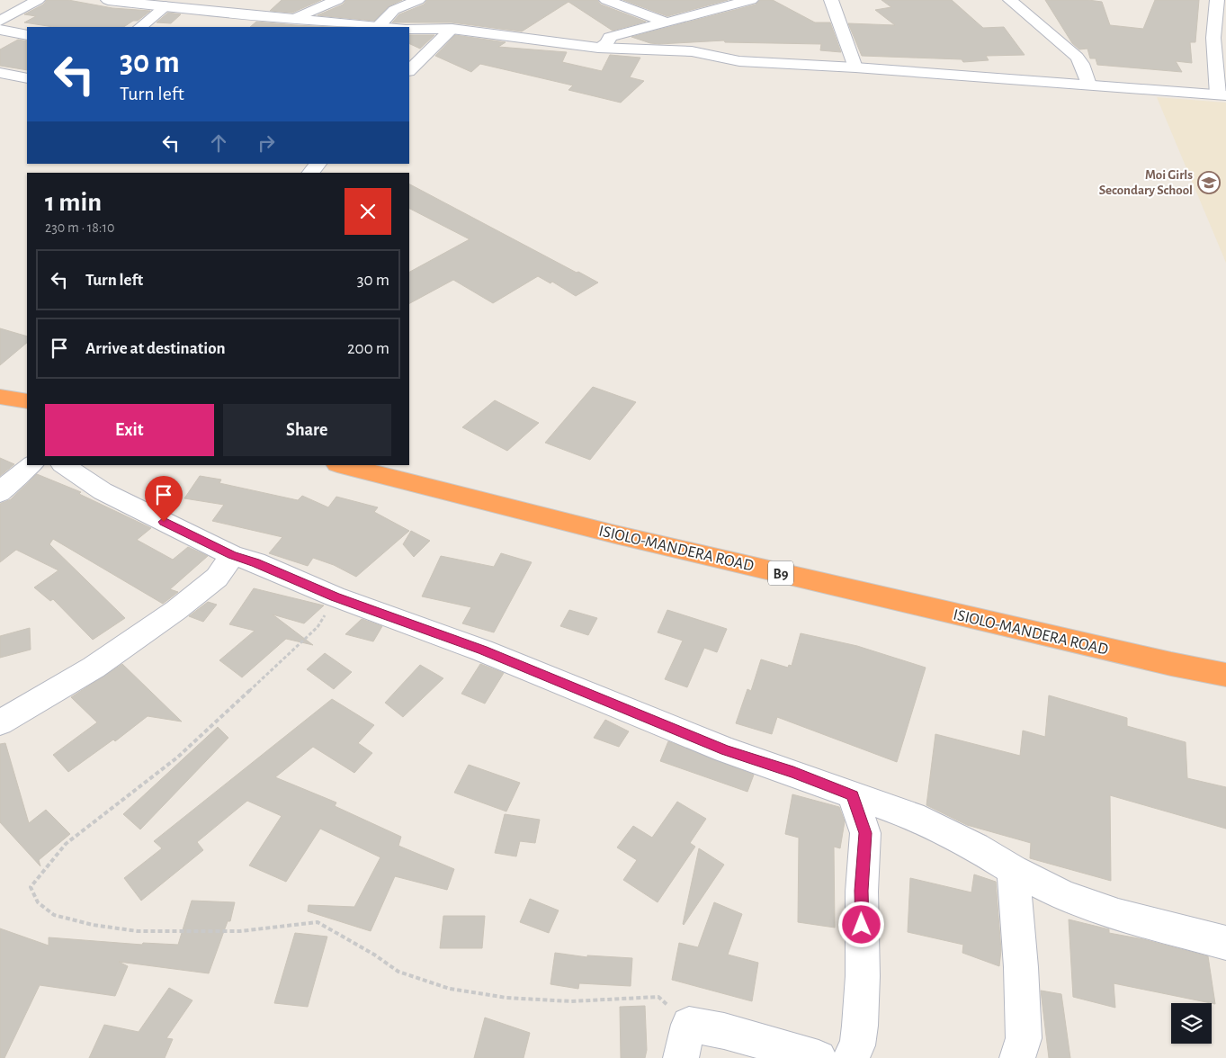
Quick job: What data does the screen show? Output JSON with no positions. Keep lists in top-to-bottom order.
{
  "streets": {
    "highway": ["ISIOLO-MANDERA ROAD", "B9"]
  },
  "places": {
    "school or university": ["Moi Girls Secondary School"]
  },
  "page": {
    "turn": ["30 m", "Turn left"],
    "heading": ["1 min", "230 m · 18:10"],
    "list": [
      {
        "name": "Turn left",
        "value": "30 m"
      },
      {
        "name": "Arrive at destination",
        "value": "200 m"
      }
    ],
    "buttons": ["Exit", "Share"]
  }
}
